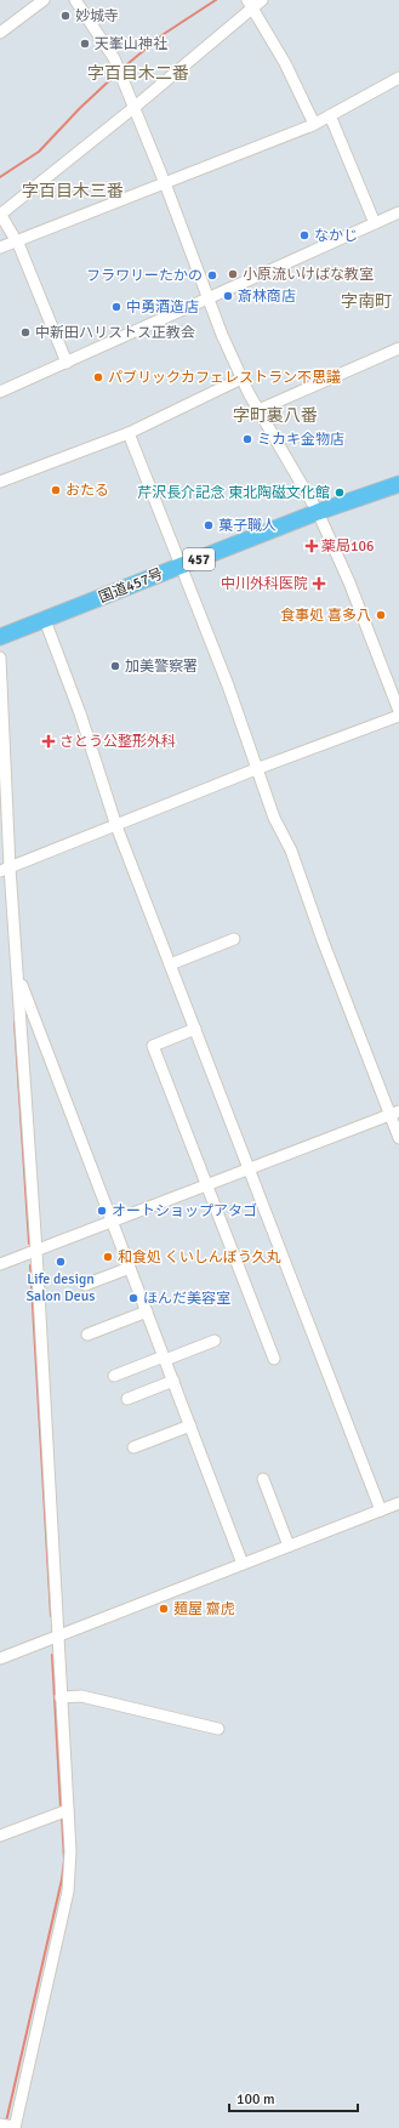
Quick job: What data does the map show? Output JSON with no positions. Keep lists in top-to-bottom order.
{
  "streets": {
    "highway": ["457", "国道457号"]
  },
  "districts": [
    "字百目木二番",
    "字百目木三番",
    "字南町",
    "字町裏八番"
  ],
  "places": {
    "other": [
      "妙城寺",
      "天峯山神社",
      "なかじ",
      "小原流いけばな教室",
      "フラワリーたかの",
      "斎林商店",
      "中勇酒造店",
      "中新田ハリストス正教会",
      "パブリックカフェレストラン不思議",
      "ミカキ金物店",
      "おたる",
      "芹沢長介記念 東北陶磁文化館",
      "菓子職人",
      "食事処 喜多八",
      "加美警察署",
      "オートショップアタゴ",
      "和食処 くいしんぼう久丸",
      "Life design Salon Deus",
      "ほんだ美容室",
      "麺屋 齋虎"
    ],
    "health": ["薬局106", "中川外科医院", "さとう公整形外科"]
  },
  "scale_bar": "100 m"
}
